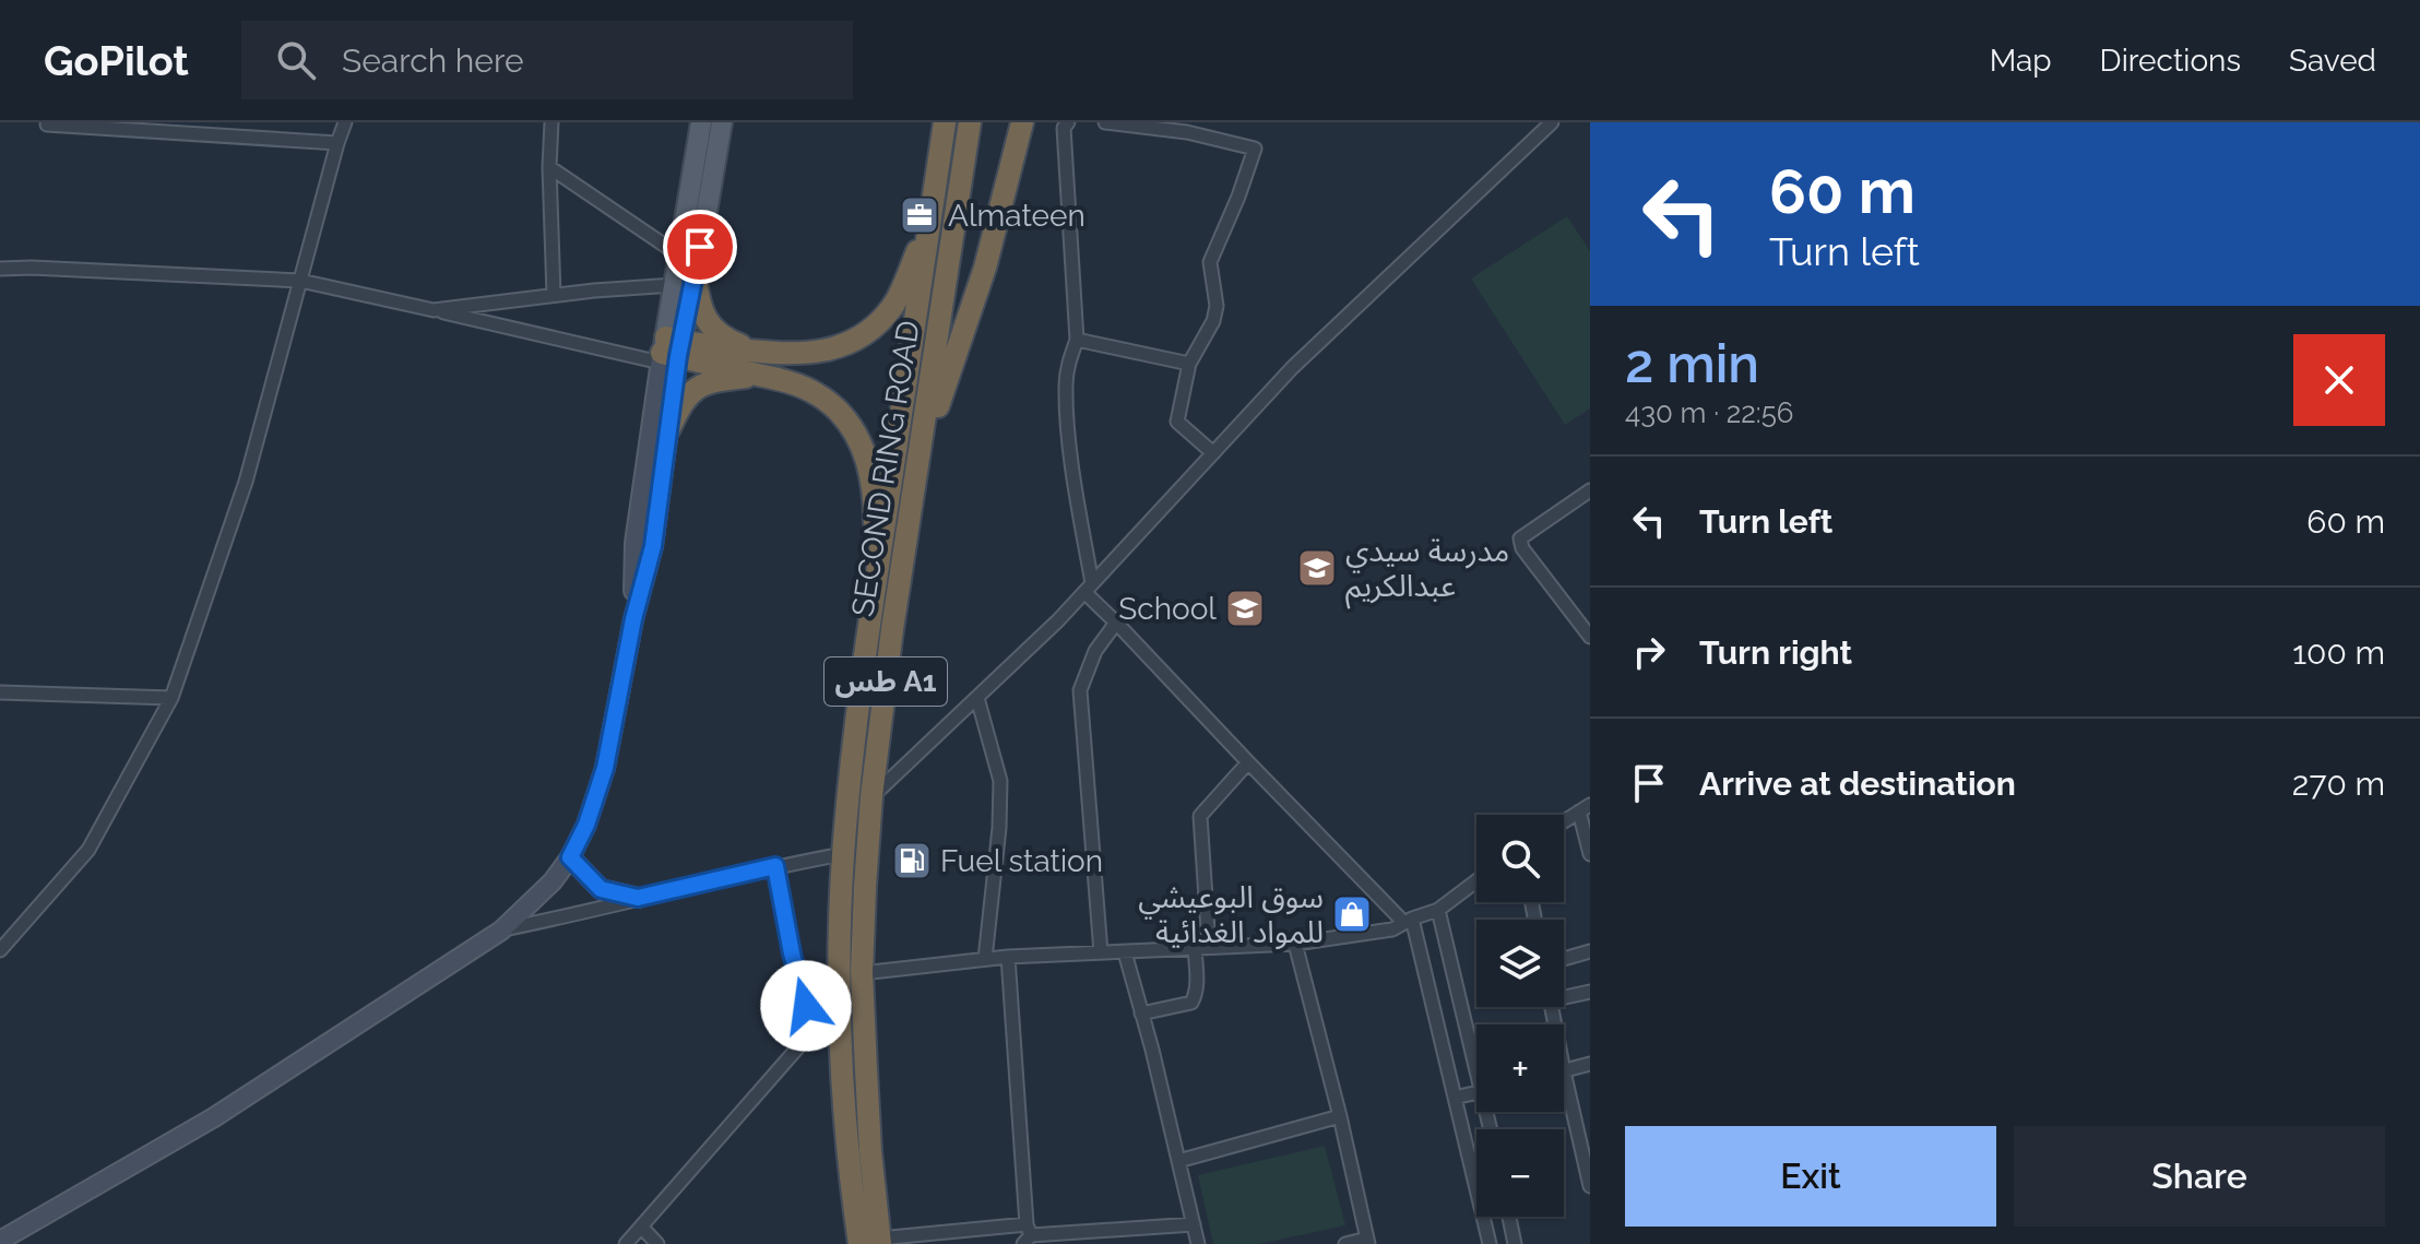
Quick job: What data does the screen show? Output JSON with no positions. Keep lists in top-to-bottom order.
{
  "streets": {
    "highway": ["SECOND RING ROAD", "طس A1"]
  },
  "places": {
    "office": ["Almateen"],
    "school or university": ["مدرسة سيدي عبدالكريم", "School"],
    "fuel station": ["Fuel station"],
    "shop": ["سوق البوعيشي للمواد الغدائية"]
  },
  "page": {
    "header": "GoPilot",
    "search": "Search here",
    "nav": ["Map", "Directions", "Saved"],
    "turn": ["60 m", "Turn left"],
    "heading": ["2 min", "430 m · 22:56"],
    "list": [
      {
        "name": "Turn left",
        "value": "60 m"
      },
      {
        "name": "Turn right",
        "value": "100 m"
      },
      {
        "name": "Arrive at destination",
        "value": "270 m"
      }
    ],
    "map_buttons": ["+", "−"],
    "buttons": ["Exit", "Share"]
  }
}
